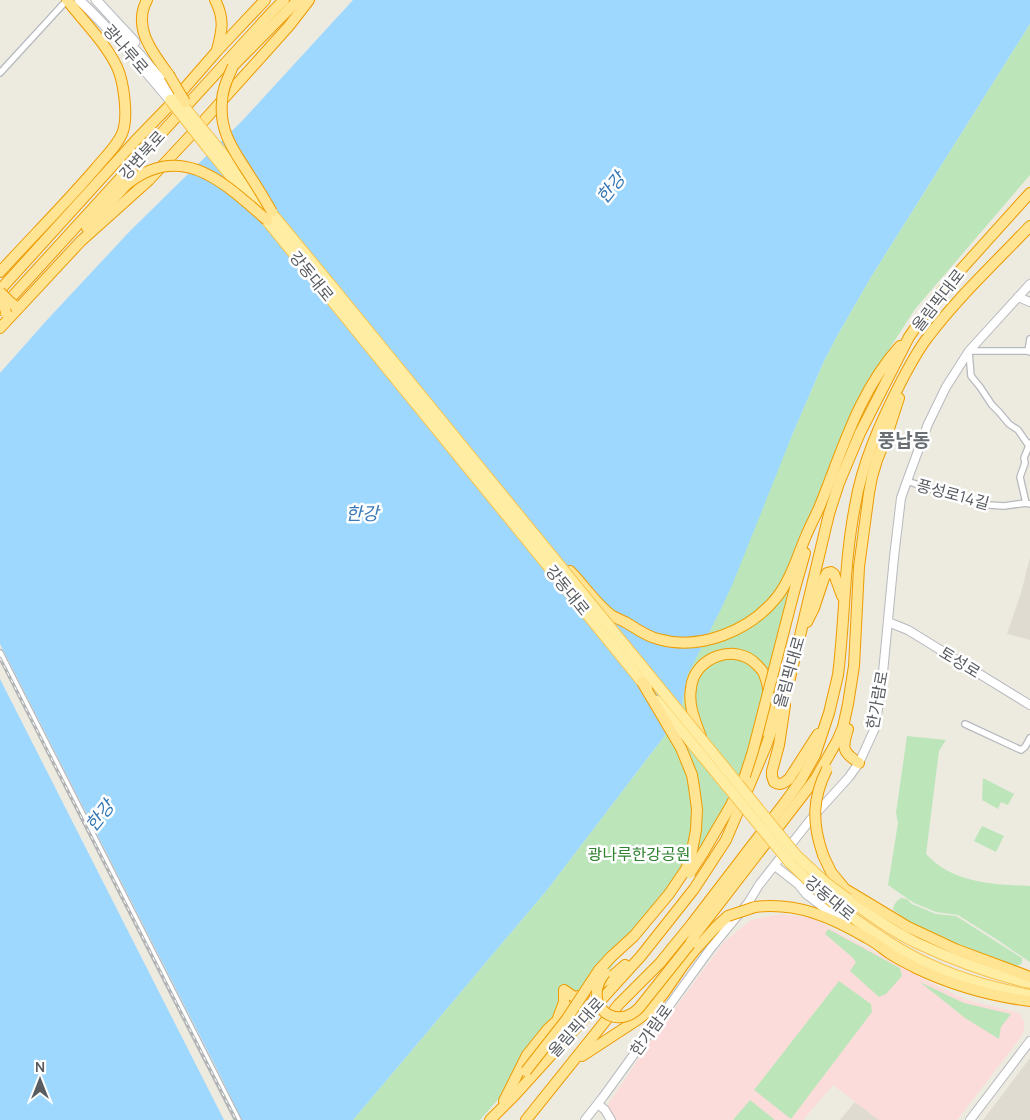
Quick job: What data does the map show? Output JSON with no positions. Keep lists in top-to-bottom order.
{
  "streets": {
    "highway": ["강변북로", "올림픽대로"],
    "main road": ["광나루로", "강동대로"],
    "street": ["풍성로14길", "토성로", "한가람로"]
  },
  "crossings": [
    ["광나루로", "강동대로"],
    ["풍성로14길", "한가람로"],
    ["토성로", "한가람로"]
  ],
  "districts": ["풍납동"],
  "water": ["한강"],
  "parks": ["광나루한강공원"],
  "north": "top"
}
